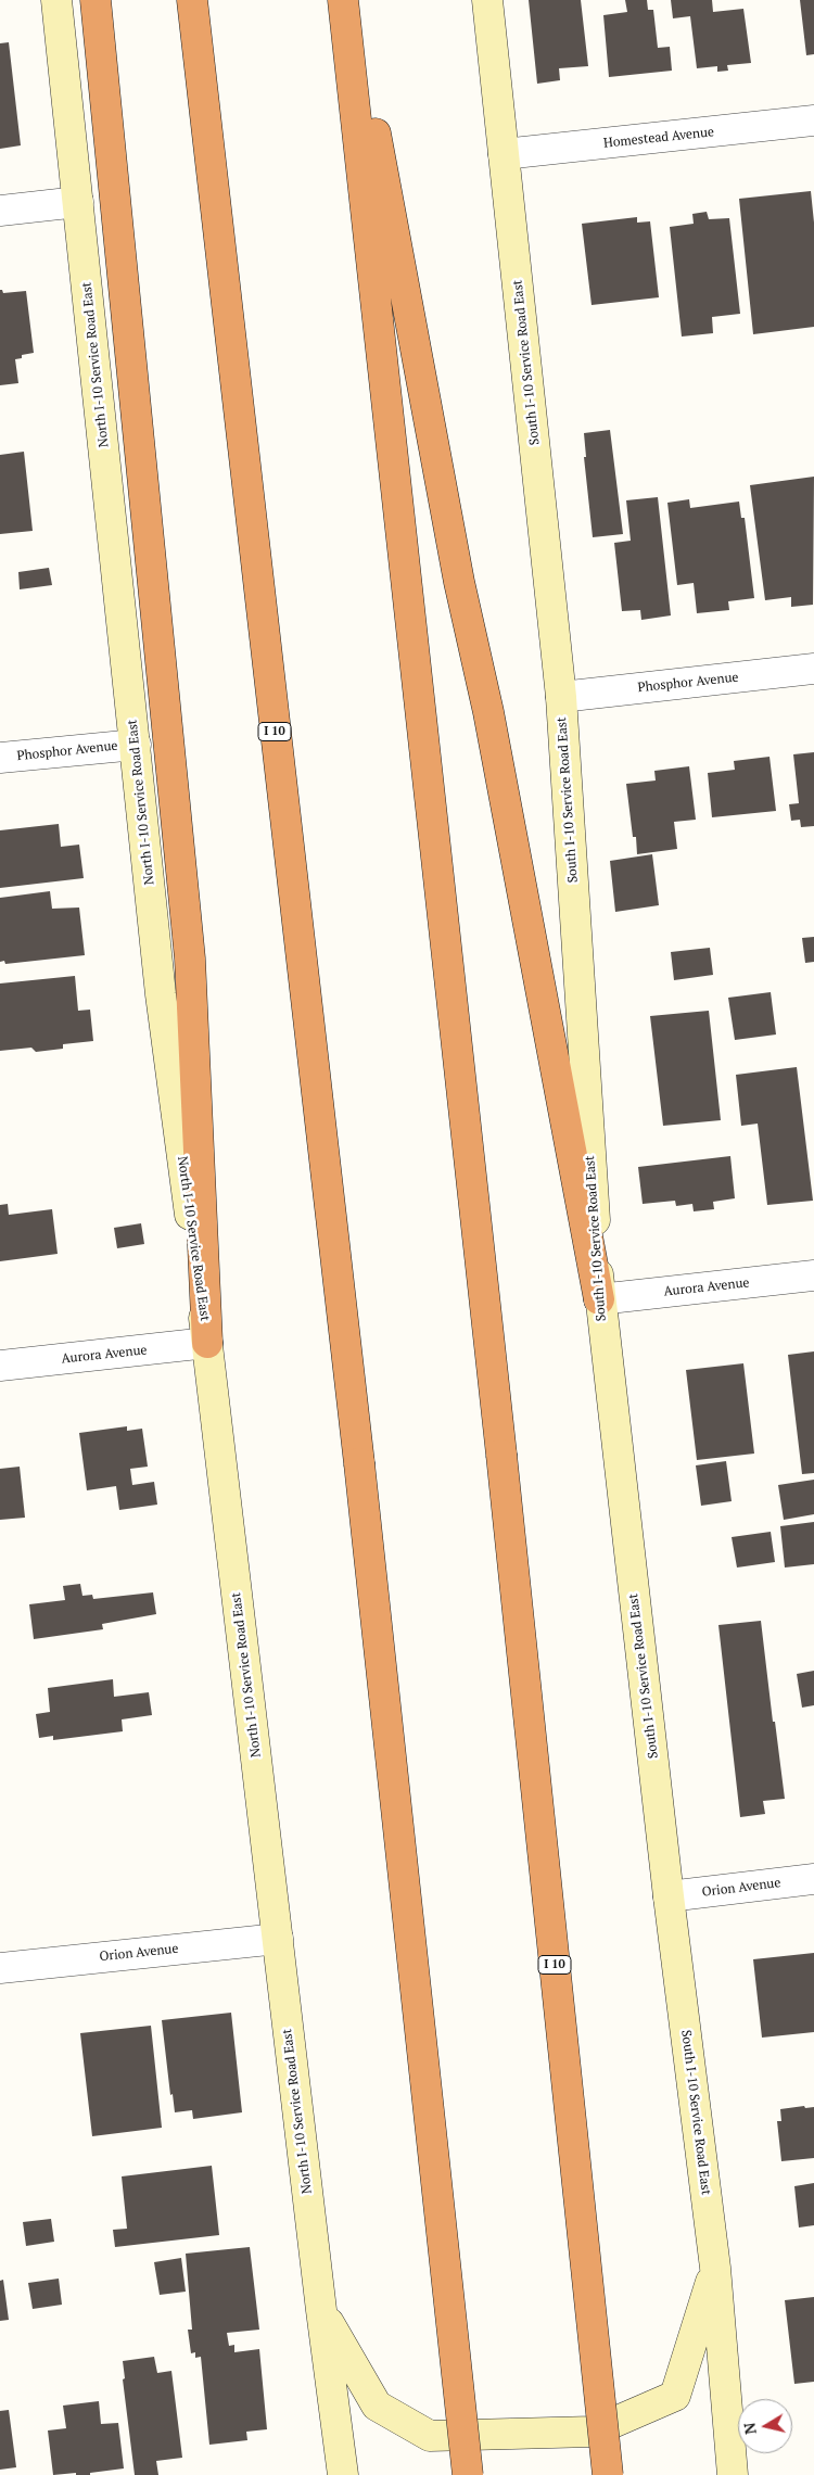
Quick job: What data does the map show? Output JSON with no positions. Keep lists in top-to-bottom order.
{
  "streets": {
    "highway": ["I 10"],
    "street": [
      "Homestead Avenue",
      "South I-10 Service Road East",
      "North I-10 Service Road East",
      "Phosphor Avenue",
      "Aurora Avenue",
      "Orion Avenue"
    ]
  },
  "crossings": [
    ["Homestead Avenue", "South I-10 Service Road East"],
    ["South I-10 Service Road East", "Phosphor Avenue"],
    ["South I-10 Service Road East", "Aurora Avenue"],
    ["South I-10 Service Road East", "Orion Avenue"],
    ["North I-10 Service Road East", "Phosphor Avenue"],
    ["North I-10 Service Road East", "Aurora Avenue"],
    ["North I-10 Service Road East", "Orion Avenue"]
  ],
  "north": "left"
}
